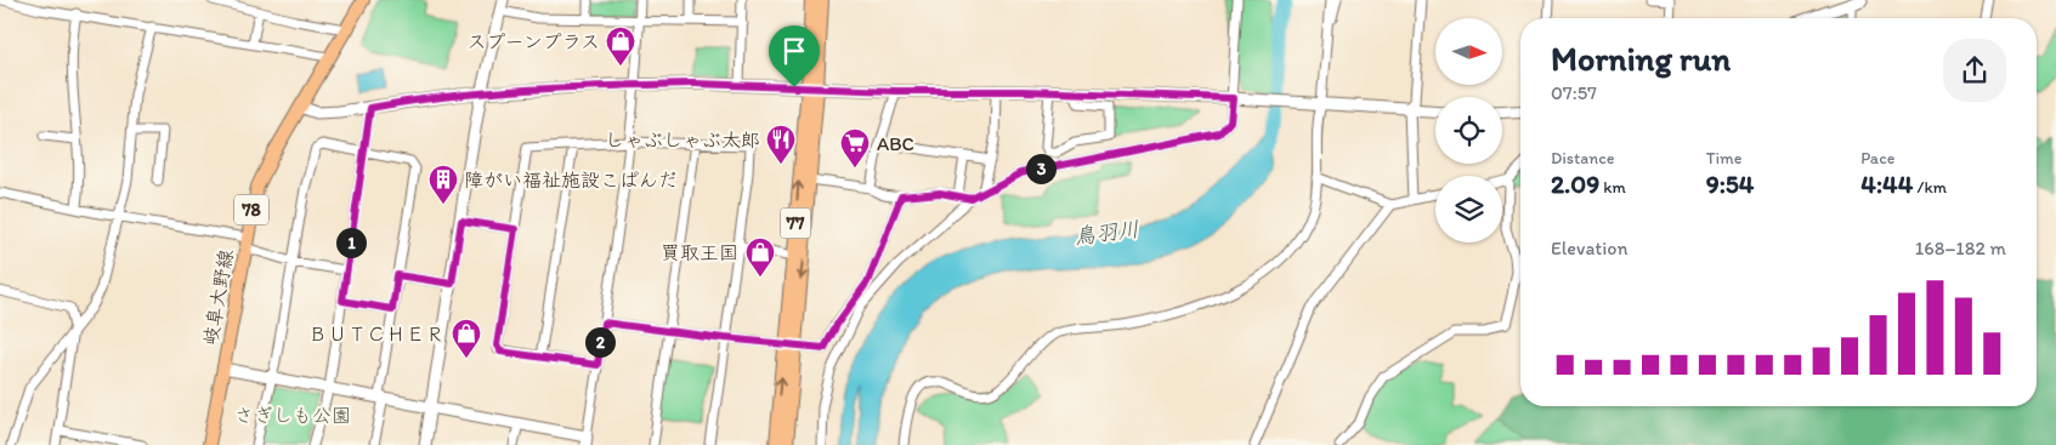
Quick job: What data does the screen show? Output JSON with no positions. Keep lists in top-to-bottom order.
{
  "streets": {
    "main road": ["78", "77", "岐阜大野線"]
  },
  "water": ["鳥羽川"],
  "parks": ["さぎしも公園"],
  "places": {
    "shop": ["スプーンプラス", "買取王国", "ＢＵＴＣＨＥＲ"],
    "restaurant": ["しゃぶしゃぶ太郎"],
    "supermarket": ["ABC"],
    "building": ["障がい福祉施設こぱんだ"]
  },
  "north": "right",
  "page": {
    "heading": ["Morning run", "07:57"],
    "stats": [
      ["Distance", "2.09 km"],
      ["Time", "9:54"],
      ["Pace", "4:44 /km"]
    ],
    "pins": ["3", "1", "2"],
    "chart": ["Elevation", "168–182 m"]
  }
}
